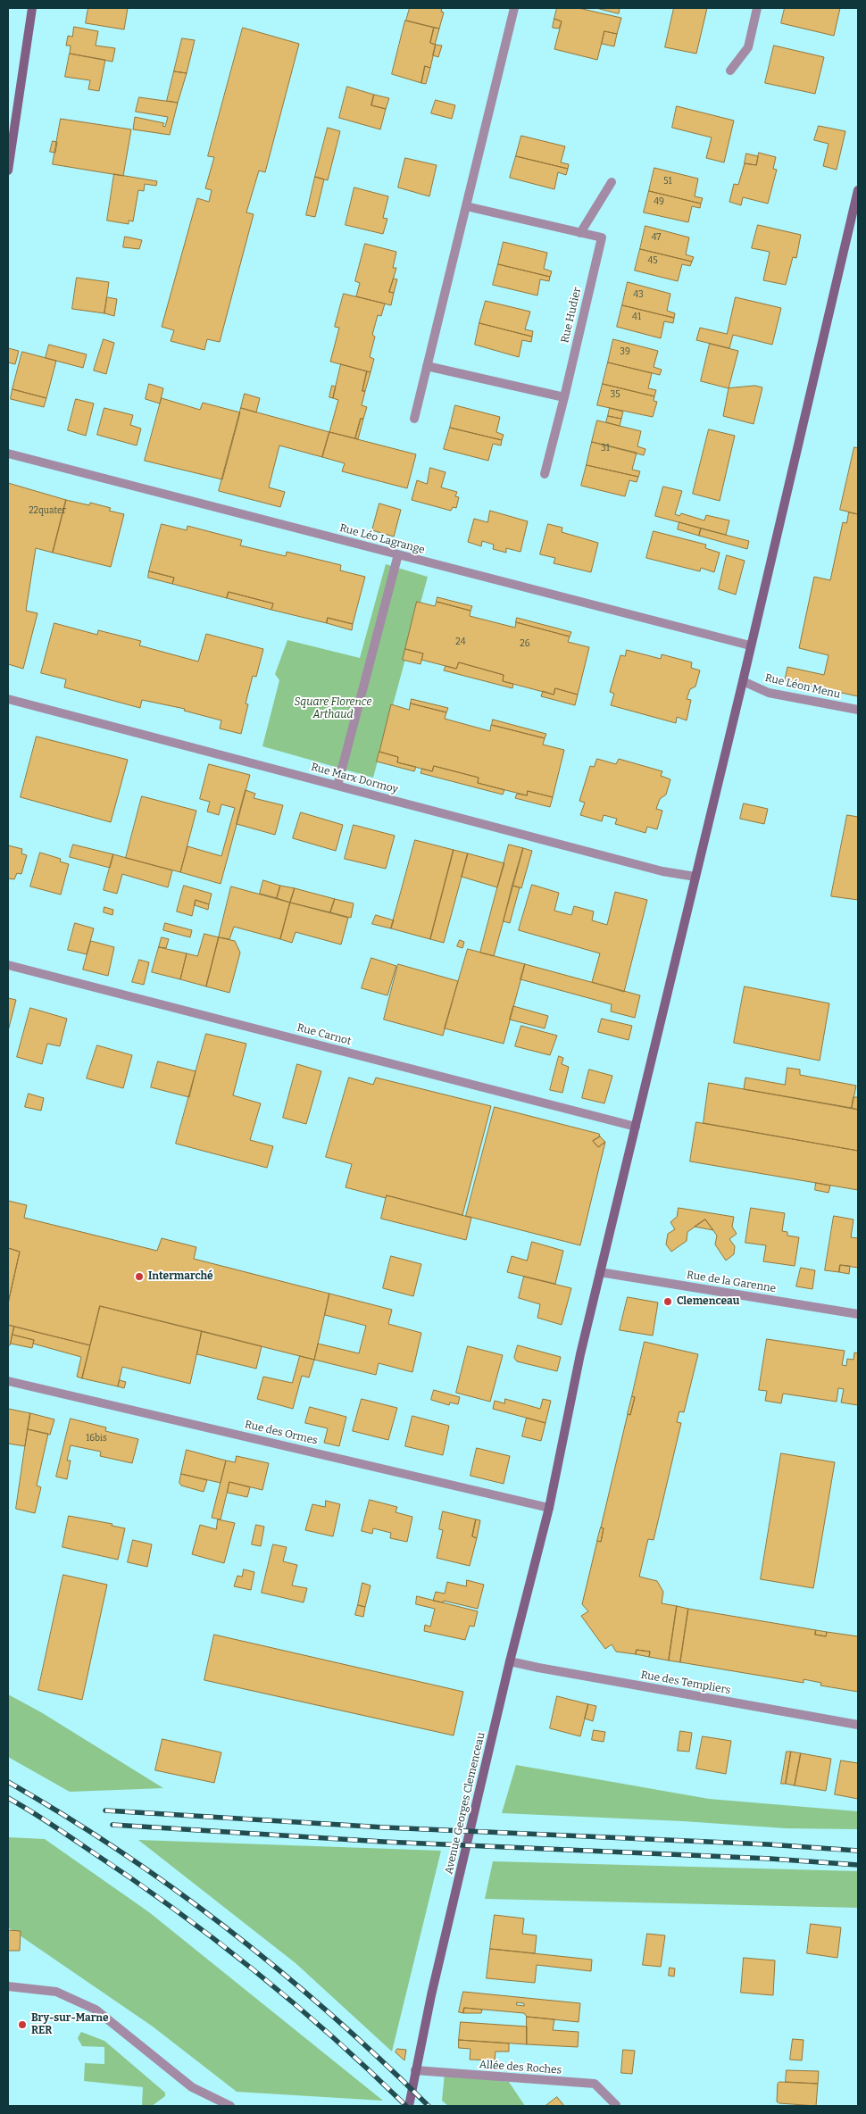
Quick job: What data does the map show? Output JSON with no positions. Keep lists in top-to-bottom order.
{
  "streets": {
    "main road": ["Avenue Georges Clemenceau"],
    "street": [
      "Rue Hudier",
      "Rue Léo Lagrange",
      "Rue Léon Menu",
      "Rue Marx Dormoy",
      "Rue Carnot",
      "Rue de la Garenne",
      "Rue des Ormes",
      "Rue des Templiers",
      "Allée des Roches"
    ]
  },
  "crossings": [
    ["Rue Léo Lagrange", "Avenue Georges Clemenceau"],
    ["Rue Léon Menu", "Avenue Georges Clemenceau"],
    ["Rue Marx Dormoy", "Avenue Georges Clemenceau"],
    ["Rue Carnot", "Avenue Georges Clemenceau"],
    ["Rue de la Garenne", "Avenue Georges Clemenceau"],
    ["Rue des Ormes", "Avenue Georges Clemenceau"],
    ["Rue des Templiers", "Avenue Georges Clemenceau"],
    ["Avenue Georges Clemenceau", "Allée des Roches"]
  ],
  "parks": ["Square Florence Arthaud"],
  "places": ["Intermarché", "Clemenceau", "Bry-sur-Marne RER"],
  "house_numbers": [
    "51",
    "49",
    "47",
    "45",
    "43",
    "41",
    "39",
    "35",
    "31",
    "22quater",
    "24",
    "26",
    "16bis"
  ]
}
